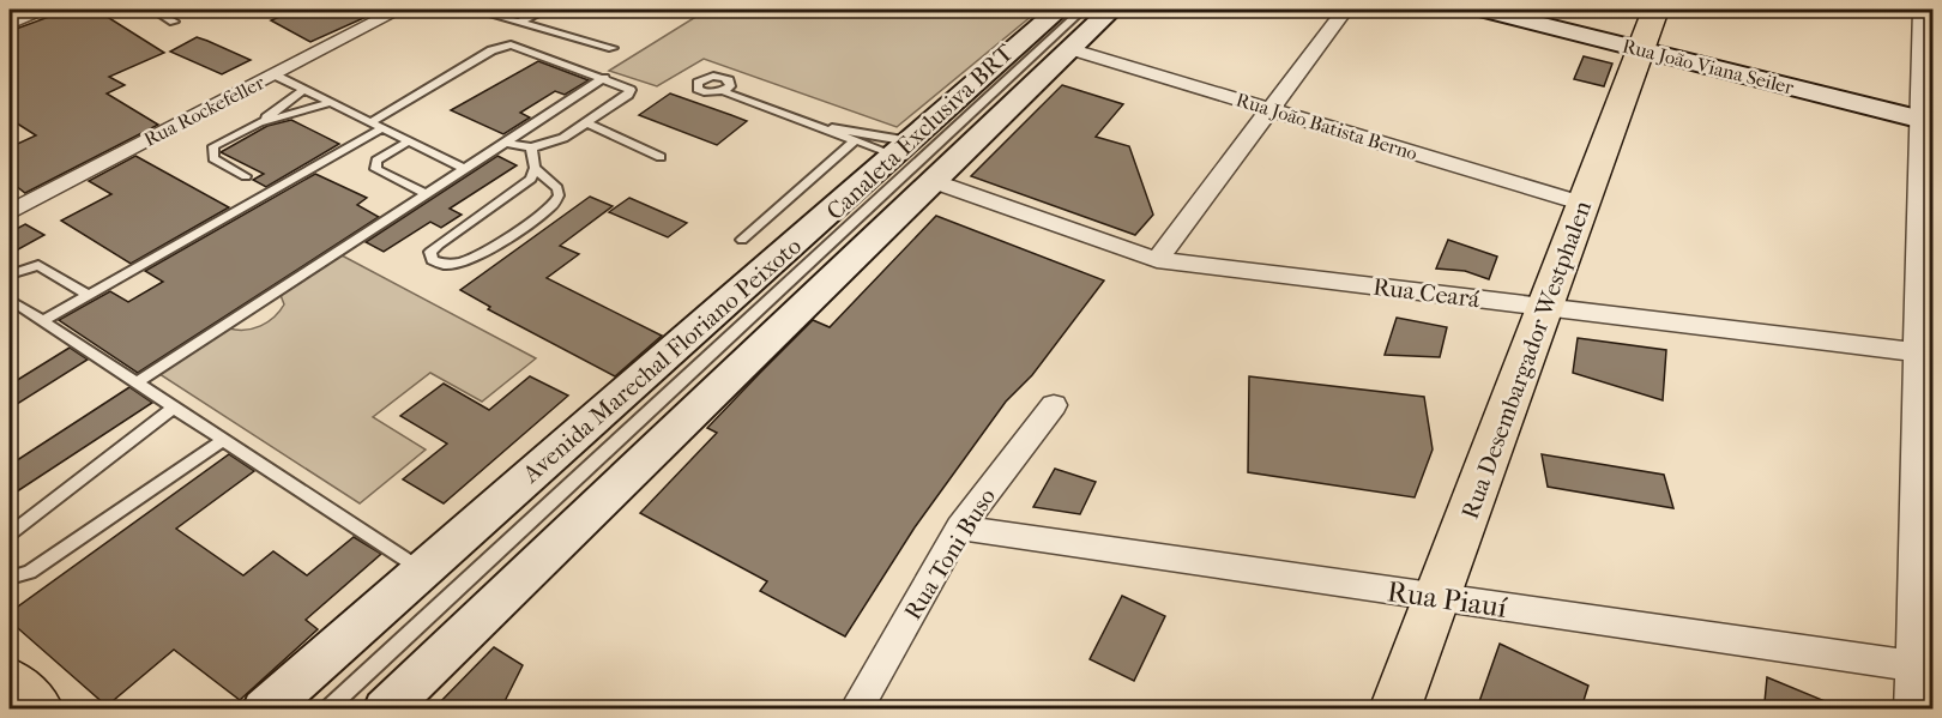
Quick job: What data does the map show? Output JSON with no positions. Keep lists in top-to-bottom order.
{
  "streets": {
    "main road": ["Rua Desembargador Westphalen"],
    "street": [
      "Rua João Viana Seiler",
      "Rua Rockefeller",
      "Rua João Batista Berno",
      "Rua Ceará",
      "Avenida Marechal Floriano Peixoto",
      "Rua Toni Buso",
      "Rua Piauí"
    ],
    "lane": ["Canaleta Exclusiva BRT"]
  },
  "crossings": [
    ["Rua João Viana Seiler", "Rua Desembargador Westphalen"],
    ["Rua João Batista Berno", "Canaleta Exclusiva BRT"],
    ["Rua João Batista Berno", "Avenida Marechal Floriano Peixoto"],
    ["Rua João Batista Berno", "Rua Desembargador Westphalen"],
    ["Canaleta Exclusiva BRT", "Avenida Marechal Floriano Peixoto"],
    ["Rua Ceará", "Avenida Marechal Floriano Peixoto"],
    ["Rua Ceará", "Rua Desembargador Westphalen"],
    ["Rua Desembargador Westphalen", "Rua Piauí"],
    ["Rua Toni Buso", "Rua Piauí"]
  ]
}
